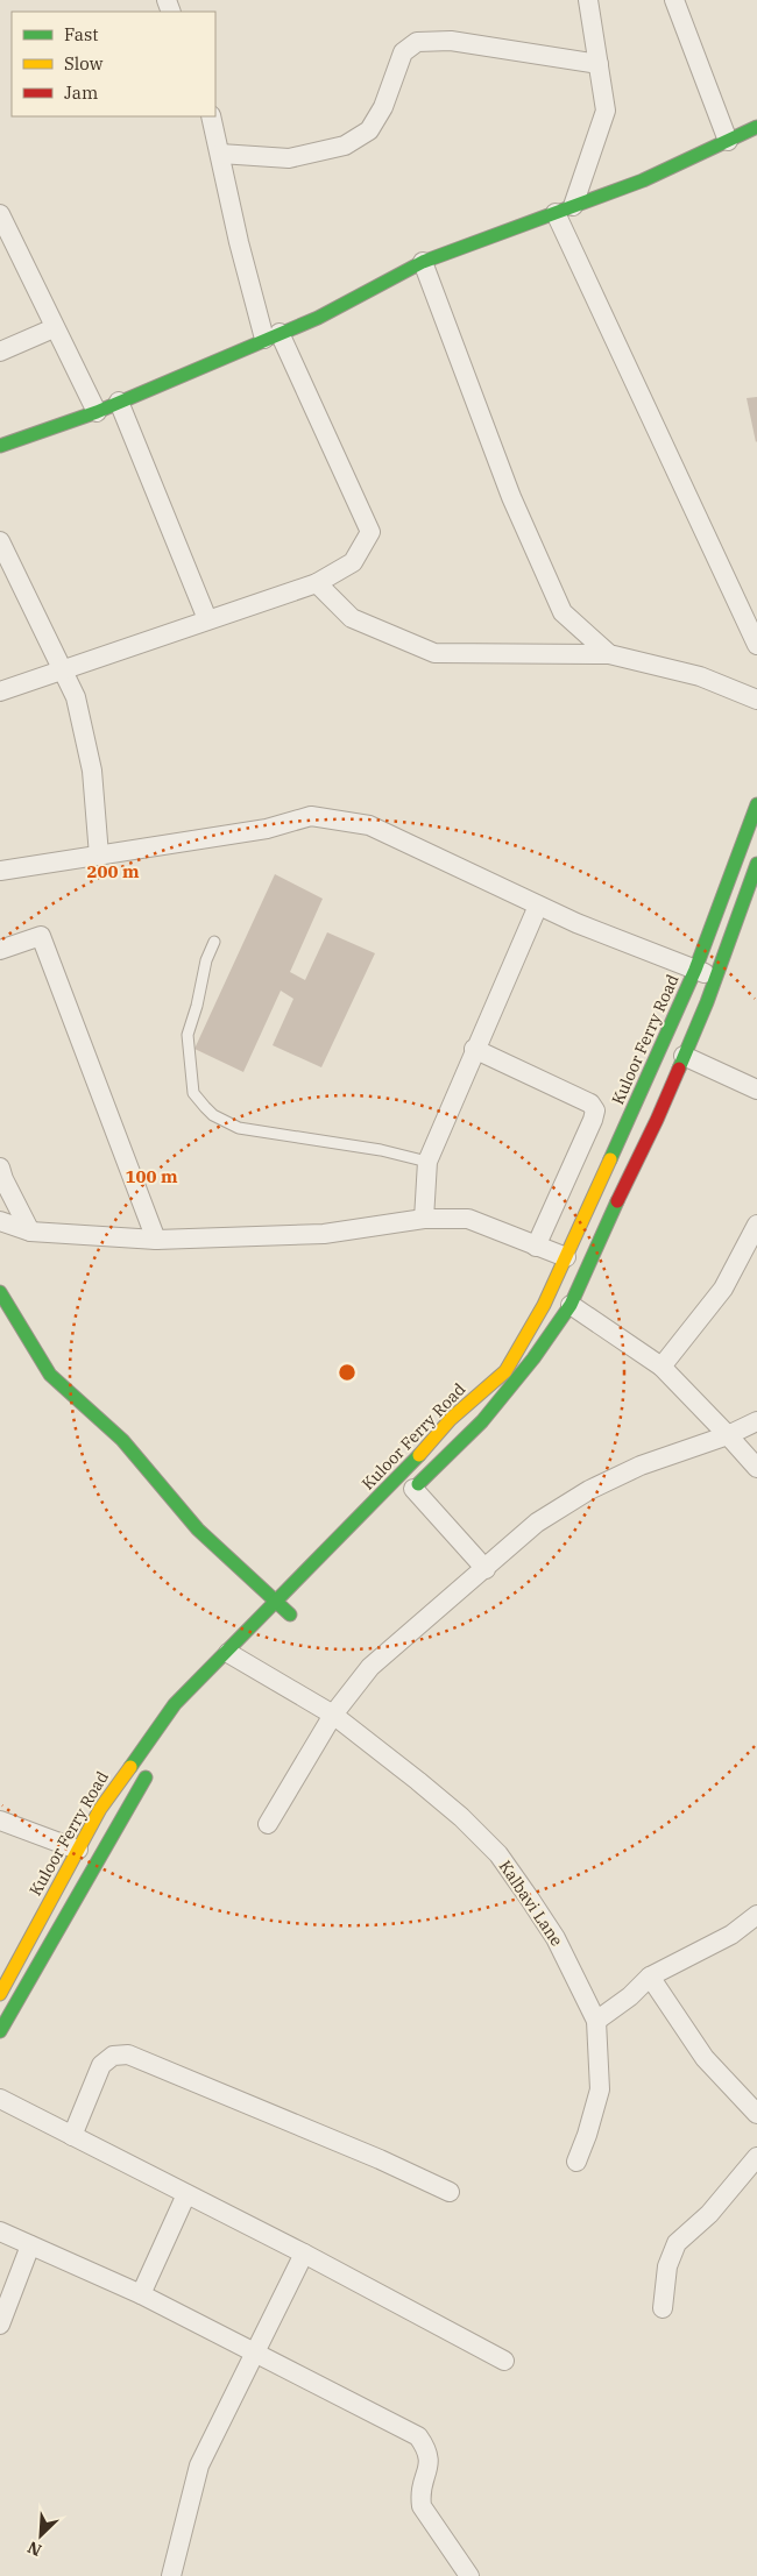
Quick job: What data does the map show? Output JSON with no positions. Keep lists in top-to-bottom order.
{
  "streets": {
    "main road": ["Kuloor Ferry Road"],
    "street": ["Kalbavi Lane"]
  },
  "crossings": [
    ["Kuloor Ferry Road", "Kalbavi Lane"]
  ],
  "legend": ["Fast", "Slow", "Jam"],
  "north": "bottom left",
  "rings": ["200 m", "100 m"]
}
